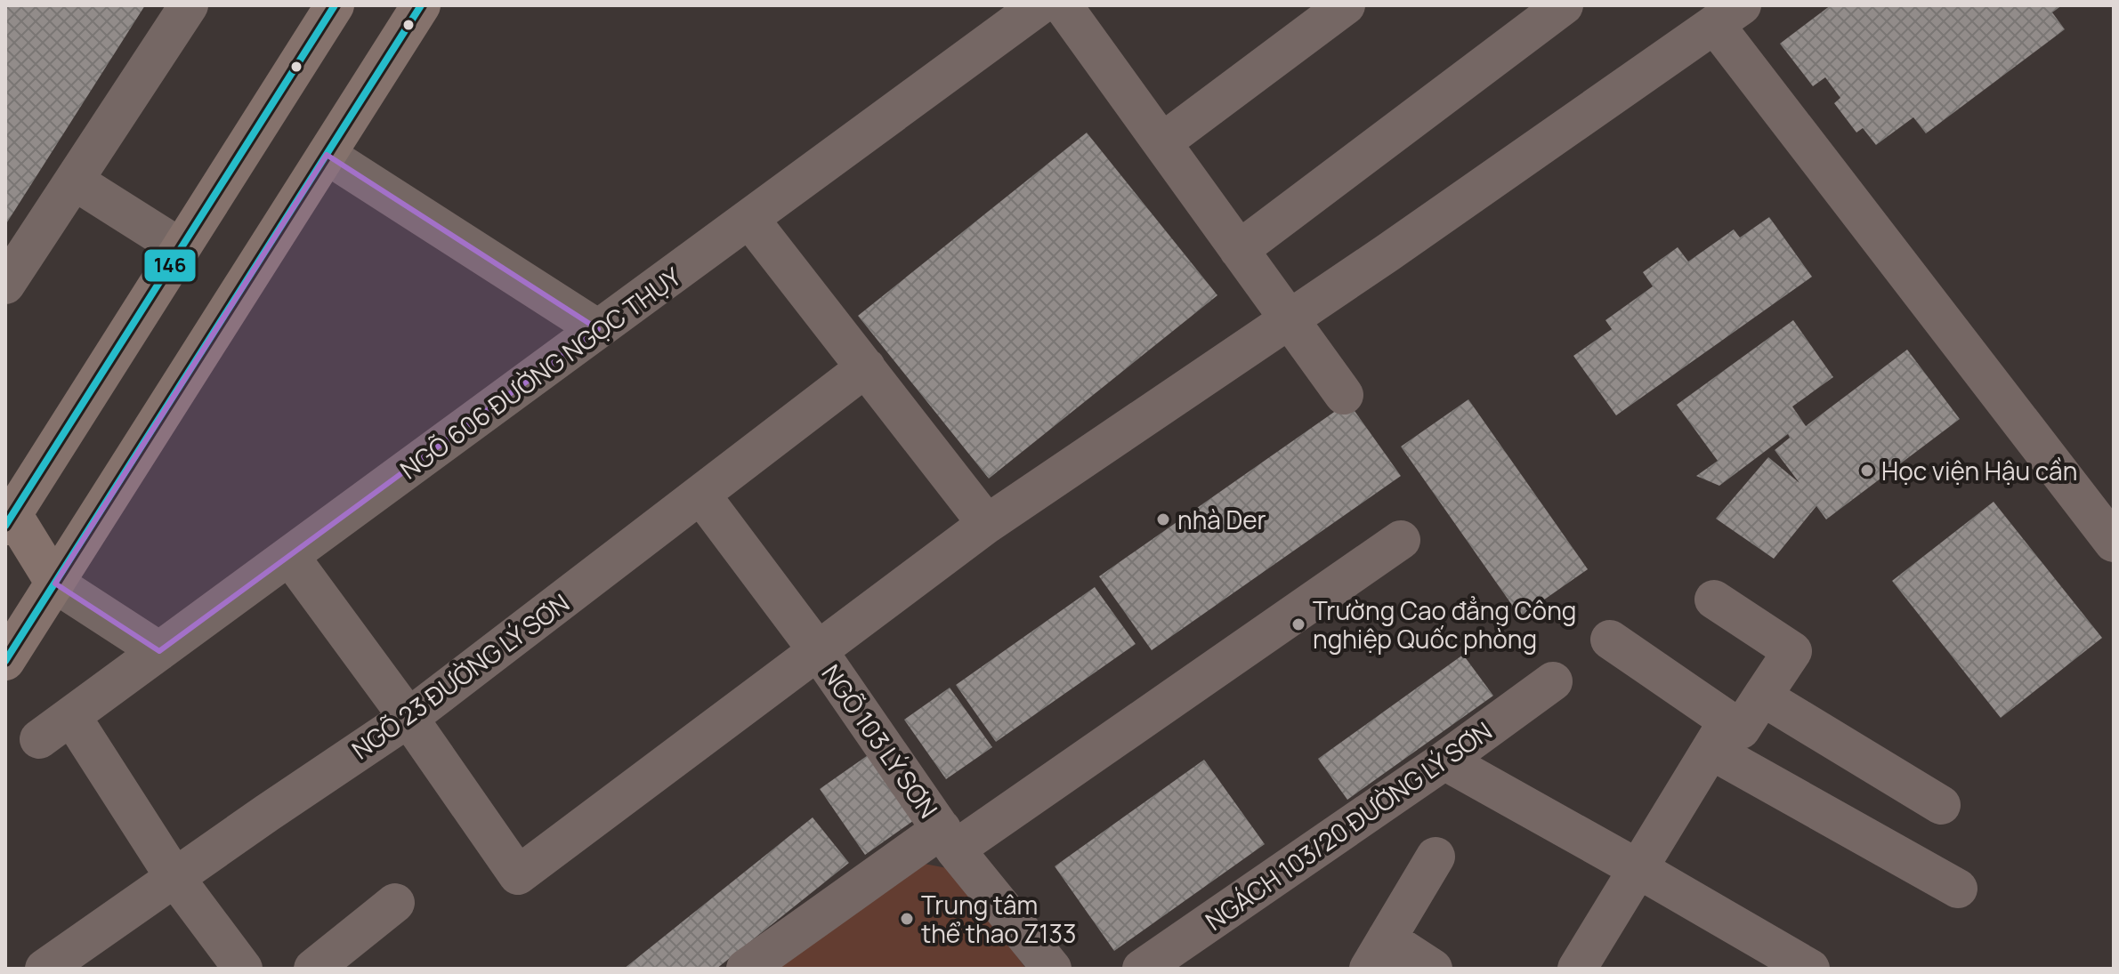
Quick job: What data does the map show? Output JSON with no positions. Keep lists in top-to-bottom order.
{
  "streets": {
    "street": [
      "NGÕ 606 ĐƯỜNG NGỌC THỤY",
      "NGÕ 23 ĐƯỜNG LÝ SƠN",
      "NGÕ 103 LÝ SƠN",
      "NGÁCH 103/20 ĐƯỜNG LÝ SƠN"
    ]
  },
  "crossings": [
    ["NGÕ 23 ĐƯỜNG LÝ SƠN", "NGÕ 103 LÝ SƠN"]
  ],
  "places": [
    "Học viện Hậu cần",
    "nhà Der",
    "Trường Cao đẳng Công nghiệp Quốc phòng",
    "Trung tâm thể thao Z133"
  ],
  "lines": ["transit line 146"]
}
